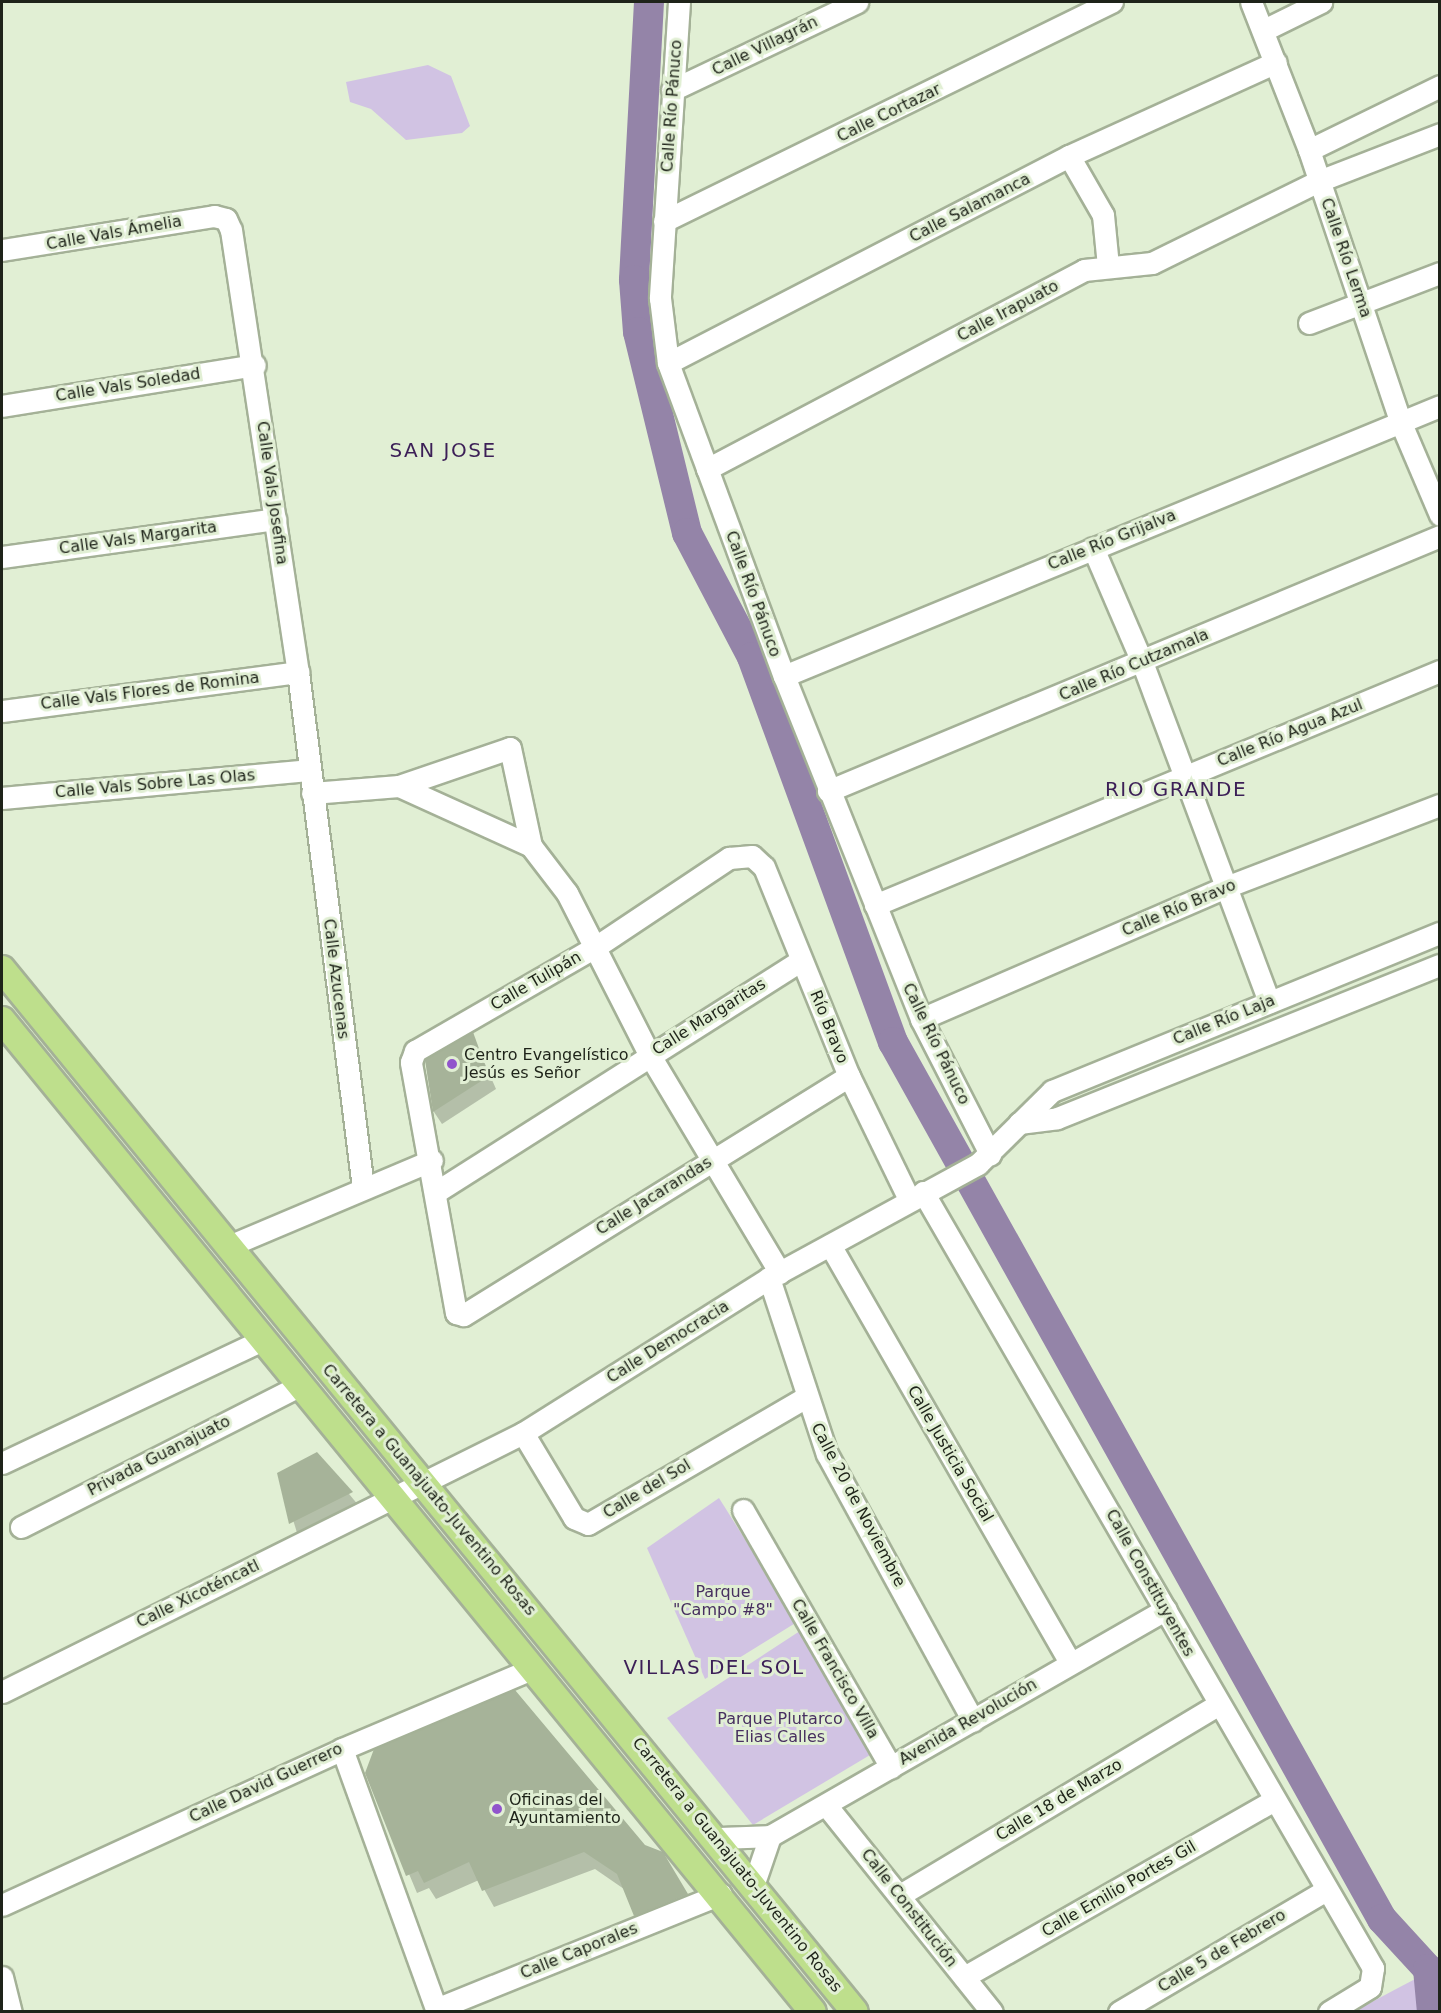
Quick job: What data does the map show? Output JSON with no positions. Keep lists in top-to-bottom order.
{
  "streets": {
    "main road": ["Carretera a Guanajuato-Juventino Rosas"],
    "street": [
      "Calle Villagrán",
      "Calle Río Pánuco",
      "Calle Cortazar",
      "Calle Salamanca",
      "Calle Vals Ámelia",
      "Calle Río Lerma",
      "Calle Irapuato",
      "Calle Vals Soledad",
      "Calle Vals Josefina",
      "Calle Vals Margarita",
      "Calle Río Grijalva",
      "Calle Río Cutzamala",
      "Calle Vals Flores de Romina",
      "Calle Río Agua Azul",
      "Calle Vals Sobre Las Olas",
      "Calle Río Bravo",
      "Calle Azucenas",
      "Calle Tulipán",
      "Calle Margaritas",
      "Calle Río Laja",
      "Río Bravo",
      "Calle Jacarandas",
      "Calle Democracia",
      "Calle Justicia Social",
      "Privada Guanajuato",
      "Calle del Sol",
      "Calle 20 de Noviembre",
      "Calle Constituyentes",
      "Calle Xicoténcatl",
      "Calle Francisco Villa",
      "Avenida Revolución",
      "Calle David Guerrero",
      "Calle 18 de Marzo",
      "Calle Emilio Portes Gil",
      "Calle Constitución",
      "Calle Caporales",
      "Calle 5 de Febrero"
    ]
  },
  "crossings": [
    ["Calle Villagrán", "Calle Río Pánuco"],
    ["Calle Río Pánuco", "Calle Cortazar"],
    ["Calle Río Pánuco", "Calle Salamanca"],
    ["Calle Río Pánuco", "Calle Irapuato"],
    ["Calle Río Pánuco", "Calle Río Grijalva"],
    ["Calle Río Pánuco", "Calle Río Cutzamala"],
    ["Calle Río Pánuco", "Calle Río Agua Azul"],
    ["Calle Río Pánuco", "Calle Río Bravo"],
    ["Calle Río Pánuco", "Calle Río Laja"],
    ["Calle Salamanca", "Calle Río Lerma"],
    ["Calle Vals Ámelia", "Calle Vals Josefina"],
    ["Calle Río Lerma", "Calle Irapuato"],
    ["Calle Río Lerma", "Calle Río Grijalva"],
    ["Calle Vals Soledad", "Calle Vals Josefina"],
    ["Calle Vals Josefina", "Calle Vals Margarita"],
    ["Calle Vals Josefina", "Calle Vals Flores de Romina"],
    ["Calle Vals Josefina", "Calle Vals Sobre Las Olas"],
    ["Calle Vals Josefina", "Calle Azucenas"],
    ["Calle Vals Sobre Las Olas", "Calle Azucenas"],
    ["Calle Tulipán", "Río Bravo"],
    ["Calle Tulipán", "Calle 20 de Noviembre"],
    ["Calle Margaritas", "Río Bravo"],
    ["Calle Margaritas", "Calle Jacarandas"],
    ["Calle Margaritas", "Calle 20 de Noviembre"],
    ["Calle Río Laja", "Río Bravo"],
    ["Calle Río Laja", "Calle Democracia"],
    ["Calle Río Laja", "Calle Constituyentes"],
    ["Río Bravo", "Calle Jacarandas"],
    ["Río Bravo", "Calle Democracia"],
    ["Río Bravo", "Calle Constituyentes"],
    ["Calle Jacarandas", "Calle 20 de Noviembre"],
    ["Calle Democracia", "Calle Justicia Social"],
    ["Calle Democracia", "Calle del Sol"],
    ["Calle Democracia", "Carretera a Guanajuato-Juventino Rosas"],
    ["Calle Democracia", "Calle 20 de Noviembre"],
    ["Calle Democracia", "Calle Constituyentes"],
    ["Calle Democracia", "Calle Xicoténcatl"],
    ["Calle Justicia Social", "Avenida Revolución"],
    ["Privada Guanajuato", "Carretera a Guanajuato-Juventino Rosas"],
    ["Calle del Sol", "Calle 20 de Noviembre"],
    ["Carretera a Guanajuato-Juventino Rosas", "Calle Xicoténcatl"],
    ["Carretera a Guanajuato-Juventino Rosas", "Avenida Revolución"],
    ["Carretera a Guanajuato-Juventino Rosas", "Calle David Guerrero"],
    ["Carretera a Guanajuato-Juventino Rosas", "Calle Caporales"],
    ["Calle 20 de Noviembre", "Avenida Revolución"],
    ["Calle Constituyentes", "Avenida Revolución"],
    ["Calle Constituyentes", "Calle 18 de Marzo"],
    ["Calle Constituyentes", "Calle Emilio Portes Gil"],
    ["Calle Constituyentes", "Calle 5 de Febrero"],
    ["Calle Francisco Villa", "Avenida Revolución"],
    ["Avenida Revolución", "Calle Constitución"],
    ["Calle 18 de Marzo", "Calle Constitución"],
    ["Calle Emilio Portes Gil", "Calle Constitución"]
  ],
  "districts": ["SAN JOSE", "RIO GRANDE", "VILLAS DEL SOL"],
  "parks": ["Parque \"Campo #8\"", "Parque Plutarco Elias Calles"],
  "places": ["Centro Evangelístico Jesús es Señor", "Oficinas del Ayuntamiento"]
}
